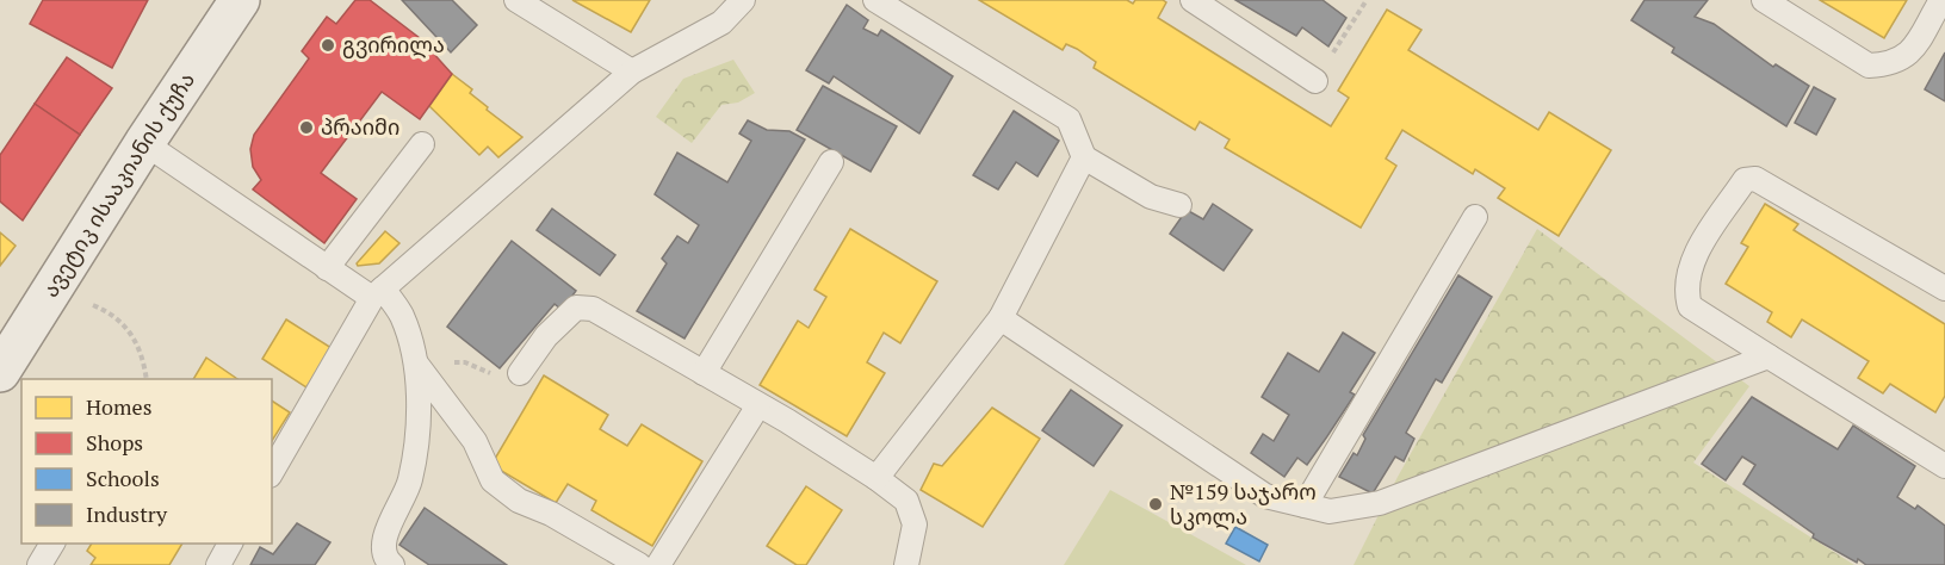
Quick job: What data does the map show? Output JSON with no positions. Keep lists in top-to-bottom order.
{
  "streets": {
    "main road": ["ავეტიკ ისააკიანის ქუჩა"]
  },
  "places": ["გვირილა", "პრაიმი", "№159 საჯარო სკოლა"],
  "legend": [
    "Homes",
    "Shops",
    "Schools",
    "Industry"
  ]
}
